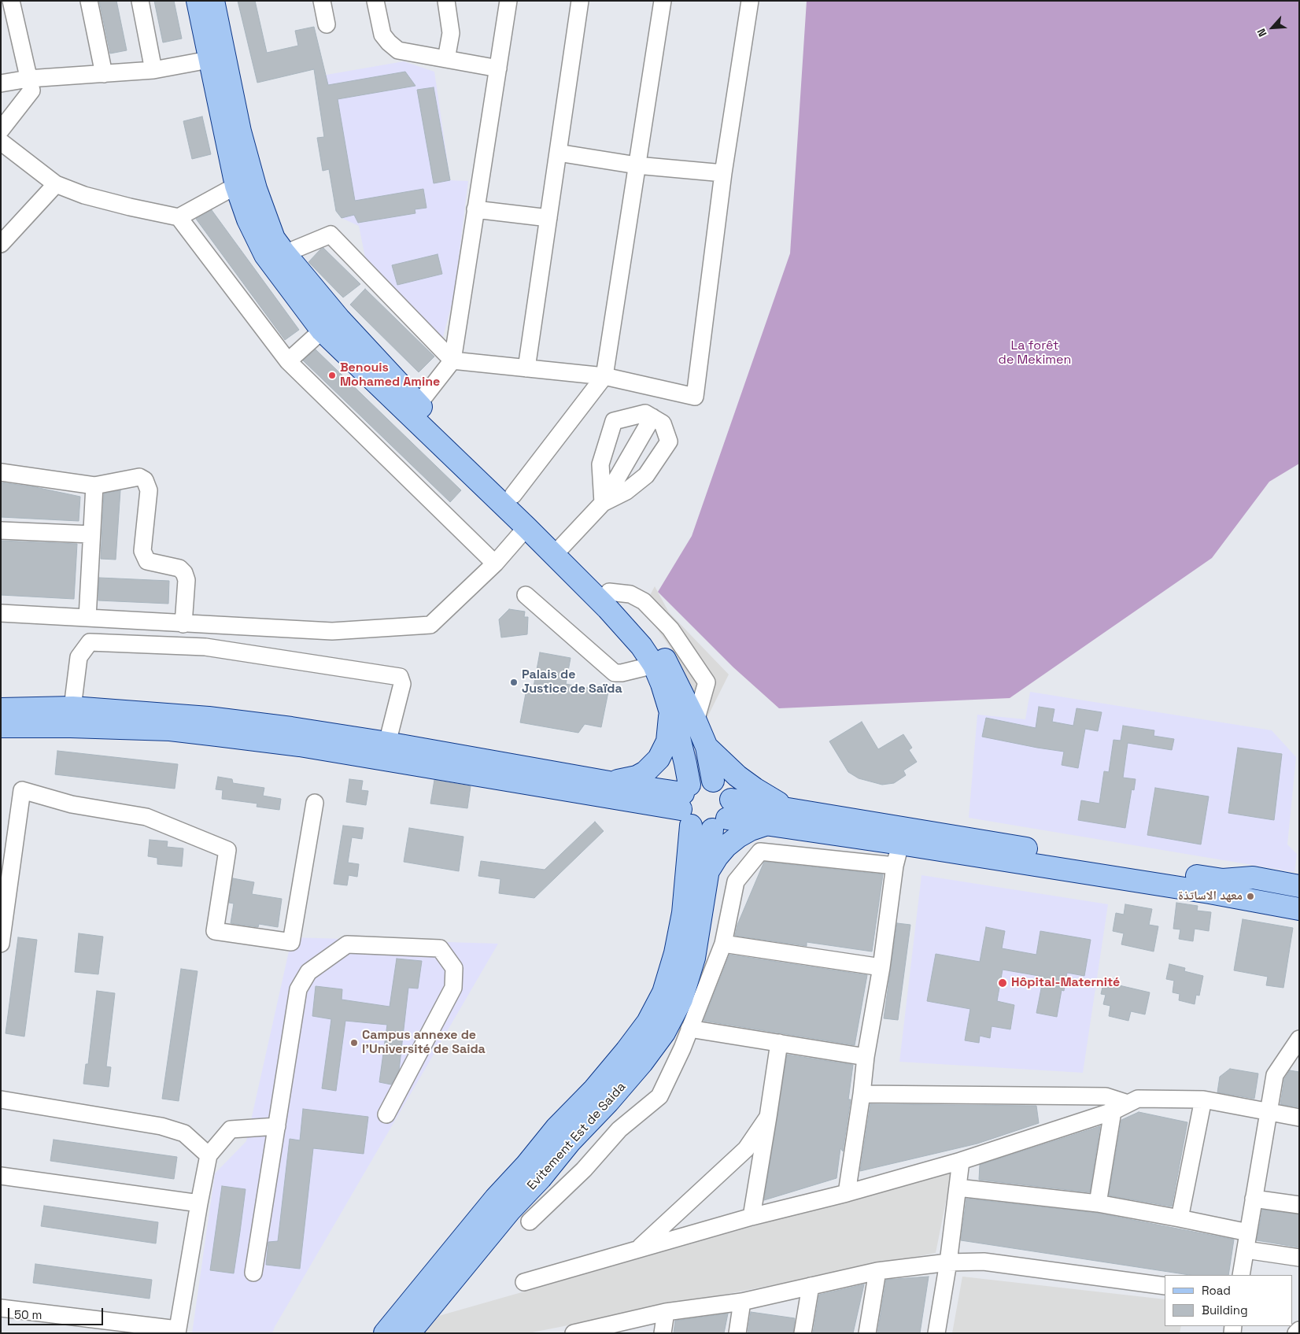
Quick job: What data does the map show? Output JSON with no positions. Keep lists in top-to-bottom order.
{
  "streets": {
    "main road": ["Evitement Est de Saida"]
  },
  "parks": ["La forêt de Mekimen"],
  "places": [
    "Benouis Mohamed Amine",
    "Palais de Justice de Saïda",
    "معهد الاساتذة",
    "Hôpital-Maternité",
    "Campus annexe de l'Université de Saida"
  ],
  "legend": ["Road", "Building"],
  "scale_bar": "50 m",
  "north": "bottom left"
}
